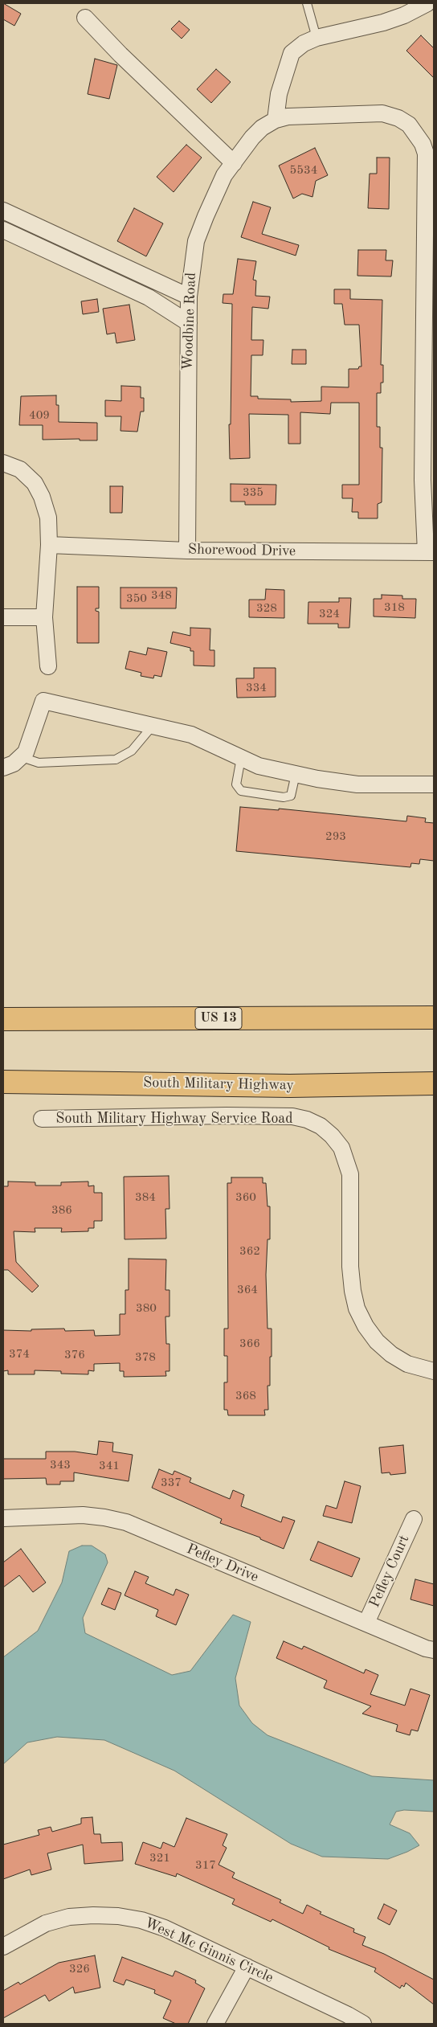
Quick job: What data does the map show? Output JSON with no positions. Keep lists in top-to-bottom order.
{
  "streets": {
    "main road": ["US 13", "South Military Highway"],
    "street": [
      "Woodbine Road",
      "Shorewood Drive",
      "South Military Highway Service Road",
      "Pefley Drive",
      "Pefley Court",
      "West Mc Ginnis Circle"
    ]
  },
  "crossings": [
    ["Woodbine Road", "Shorewood Drive"],
    ["Pefley Drive", "Pefley Court"]
  ],
  "house_numbers": [
    "5534",
    "409",
    "335",
    "348",
    "350",
    "318",
    "328",
    "324",
    "334",
    "293",
    "384",
    "360",
    "386",
    "362",
    "364",
    "380",
    "366",
    "374",
    "376",
    "378",
    "368",
    "343",
    "341",
    "337",
    "321",
    "317",
    "326"
  ]
}
